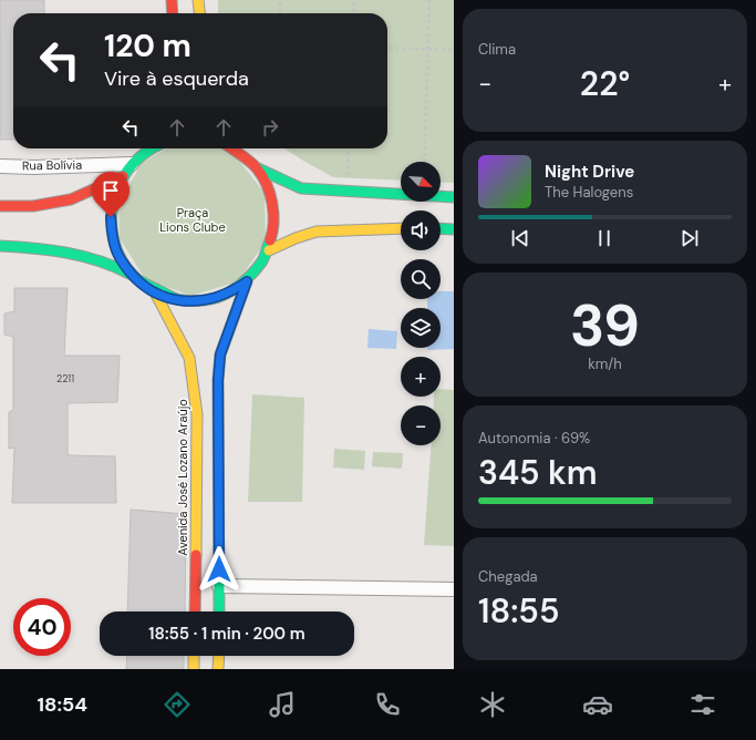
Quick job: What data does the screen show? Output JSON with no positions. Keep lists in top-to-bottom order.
{
  "streets": {
    "main road": ["Avenida José Lozano Araújo"],
    "street": ["Rua Bolívia"]
  },
  "parks": ["Praça Lions Clube"],
  "house_numbers": ["2211"],
  "north": "bottom right",
  "page": {
    "tile": [
      "Clima",
      ["39", "km/h"],
      ["Autonomia · 69%", "345 km"],
      ["Chegada", "18:55"]
    ],
    "turn": ["120 m", "Vire à esquerda"],
    "heat": ["−", "22°", "+"],
    "song": ["Night Drive", "The Halogens"],
    "map_buttons": ["+", "−"],
    "limit": "40",
    "trip": "18:55 · 1 min · 200 m",
    "tabs": "18:54"
  }
}
